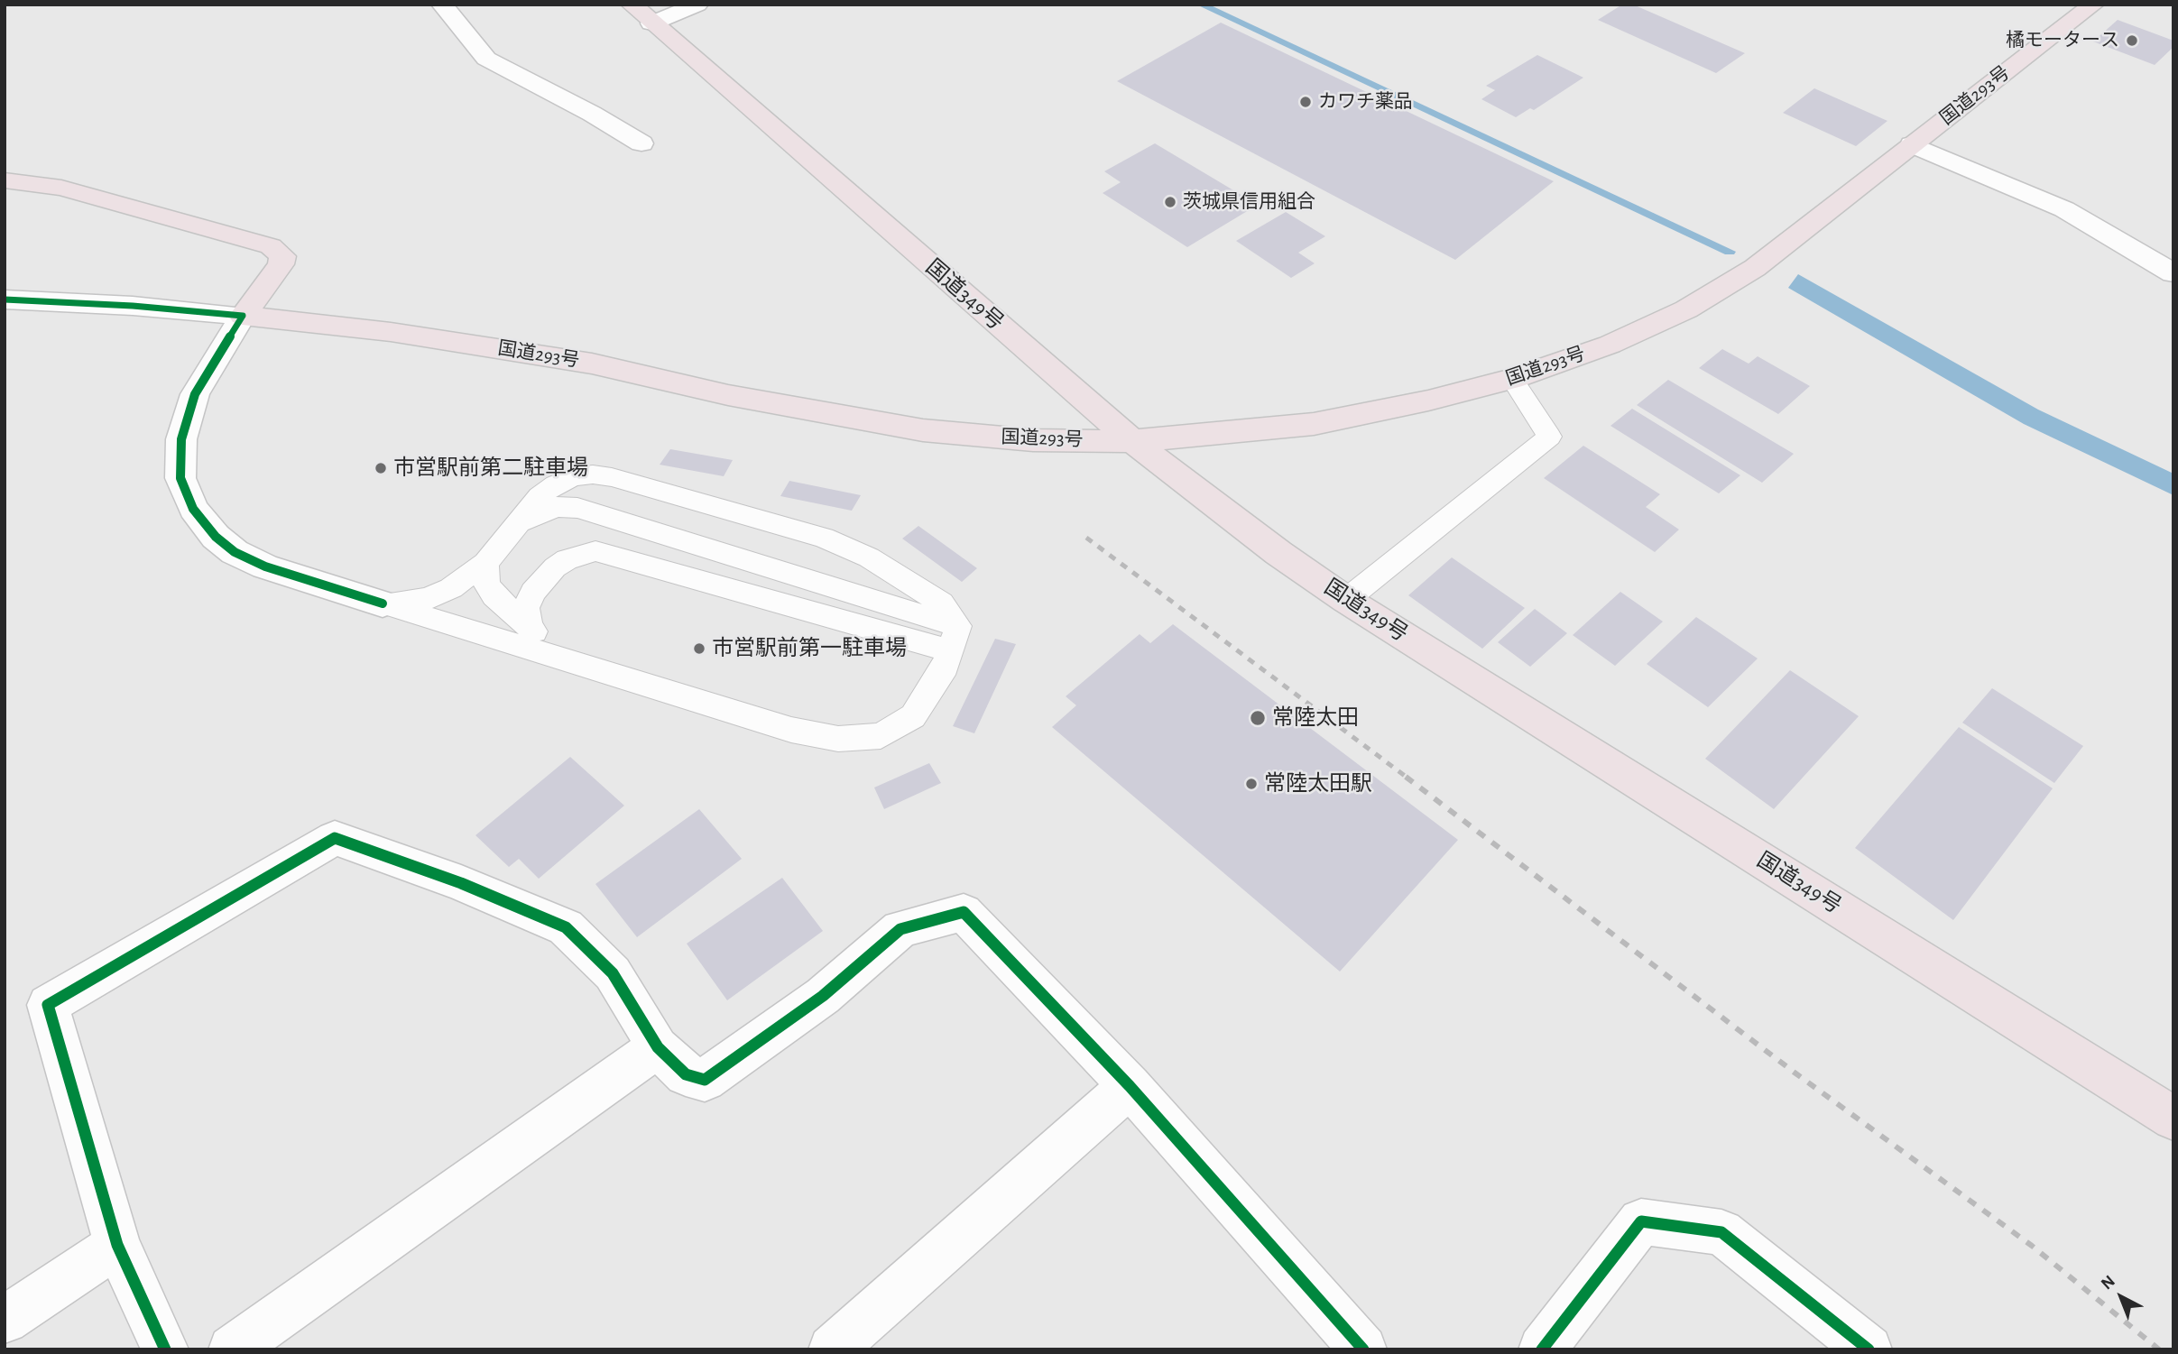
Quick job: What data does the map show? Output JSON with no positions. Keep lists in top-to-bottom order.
{
  "streets": {
    "highway": ["国道293号", "国道349号"]
  },
  "crossings": [
    ["国道293号", "国道349号"]
  ],
  "places": [
    "橘モータース",
    "カワチ薬品",
    "茨城県信用組合",
    "市営駅前第二駐車場",
    "市営駅前第一駐車場",
    "常陸太田",
    "常陸太田駅"
  ],
  "north": "top left"
}
